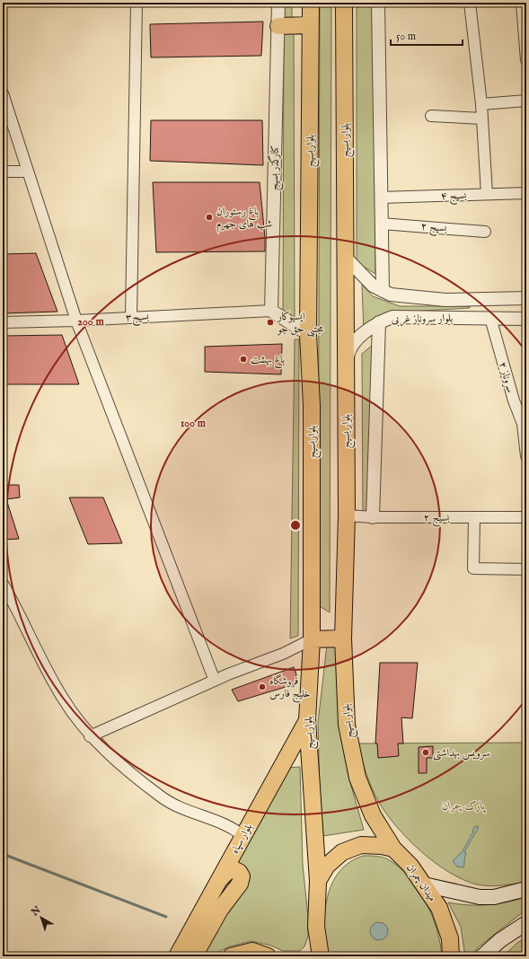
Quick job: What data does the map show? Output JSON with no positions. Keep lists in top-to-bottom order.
{
  "streets": {
    "main road": [
      "بلوار بسیج",
      "بلواربسیج",
      "بلوار سپاه",
      "میدان چمران"
    ],
    "street": [
      "کنارگذر بسیج",
      "بسیج ۴",
      "بسیج ۲",
      "بسیج۳",
      "بلوار سروناز غربی",
      "سروناز ۲"
    ]
  },
  "crossings": [
    ["بلوار بسیج", "بسیج ۲"],
    ["بلوار بسیج", "بلوار سروناز غربی"],
    ["بلوار بسیج", "میدان چمران"],
    ["بلواربسیج", "بلوار سپاه"],
    ["کنارگذر بسیج", "بسیج۳"],
    ["بلوار سروناز غربی", "سروناز ۲"]
  ],
  "parks": ["پارک چمران"],
  "places": [
    "باغ رستوران شب های جهرم",
    "ایسیوکار مجتبی حق جو",
    "باغ بهشت",
    "فروشگاه خلیج فارس",
    "سرویس بهداشتی"
  ],
  "scale_bar": "50 m",
  "north": "top left",
  "rings": ["200 m", "100 m"]
}
